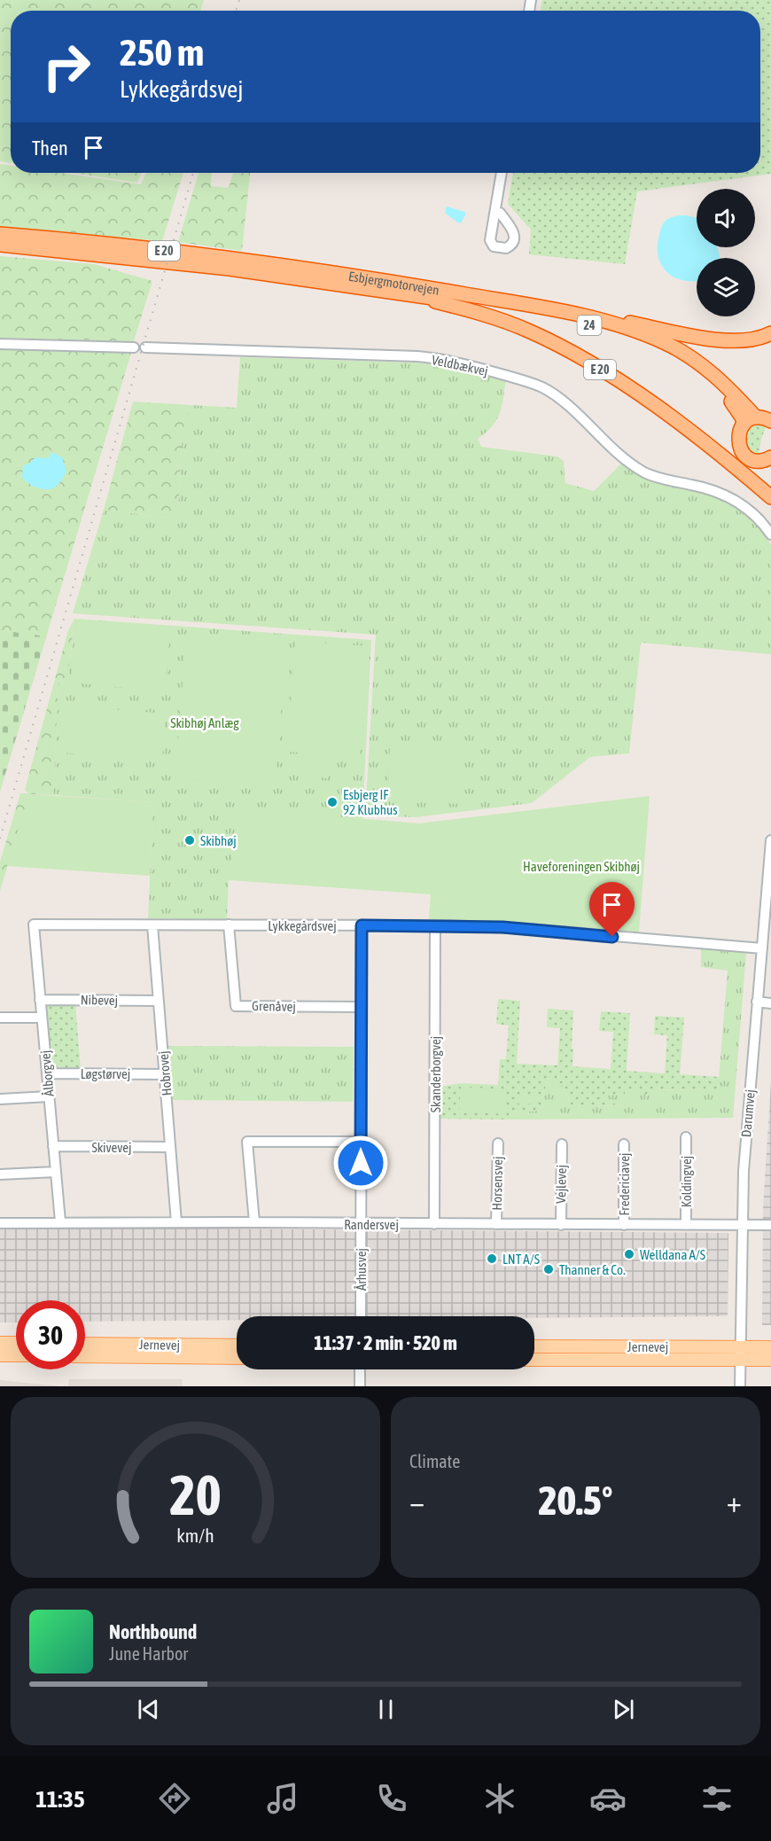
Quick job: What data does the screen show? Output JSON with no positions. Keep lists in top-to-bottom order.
{
  "streets": {
    "highway": ["E 20", "Esbjergmotorvejen", "24"],
    "main road": ["Jernevej"],
    "street": [
      "Veldbækvej",
      "Lykkegårdsvej",
      "Nibevej",
      "Grenåvej",
      "Ålborgvej",
      "Løgstørvej",
      "Hobrovej",
      "Skanderborgvej",
      "Darumvej",
      "Skivevej",
      "Koldingvej",
      "Horsensvej",
      "Vejlevej",
      "Fredericiavej",
      "Randersvej",
      "Århusvej"
    ]
  },
  "crossings": [
    ["E 20", "Esbjergmotorvejen"],
    ["Lykkegårdsvej", "Grenåvej"],
    ["Lykkegårdsvej", "Ålborgvej"],
    ["Lykkegårdsvej", "Hobrovej"],
    ["Lykkegårdsvej", "Skanderborgvej"],
    ["Lykkegårdsvej", "Darumvej"],
    ["Lykkegårdsvej", "Århusvej"],
    ["Nibevej", "Ålborgvej"],
    ["Nibevej", "Hobrovej"],
    ["Grenåvej", "Århusvej"],
    ["Ålborgvej", "Løgstørvej"],
    ["Ålborgvej", "Skivevej"],
    ["Ålborgvej", "Randersvej"],
    ["Løgstørvej", "Hobrovej"],
    ["Hobrovej", "Skivevej"],
    ["Hobrovej", "Randersvej"],
    ["Skanderborgvej", "Randersvej"],
    ["Darumvej", "Randersvej"],
    ["Darumvej", "Jernevej"],
    ["Koldingvej", "Randersvej"],
    ["Horsensvej", "Randersvej"],
    ["Vejlevej", "Randersvej"],
    ["Fredericiavej", "Randersvej"],
    ["Randersvej", "Århusvej"]
  ],
  "parks": ["Skibhøj Anlæg", "Haveforeningen Skibhøj"],
  "places": [
    "Esbjerg IF 92 Klubhus",
    "Skibhøj",
    "Welldana A/S",
    "LNT A/S",
    "Thanner & Co."
  ],
  "page": {
    "turn": ["250 m", "Lykkegårdsvej"],
    "then": "Then",
    "limit": "30",
    "trip": "11:37 · 2 min · 520 m",
    "tile": "Climate",
    "heat": ["−", "20.5°", "+"],
    "song": ["Northbound", "June Harbor"],
    "tabs": "11:35",
    "gauge": ["20", "km/h"]
  }
}
